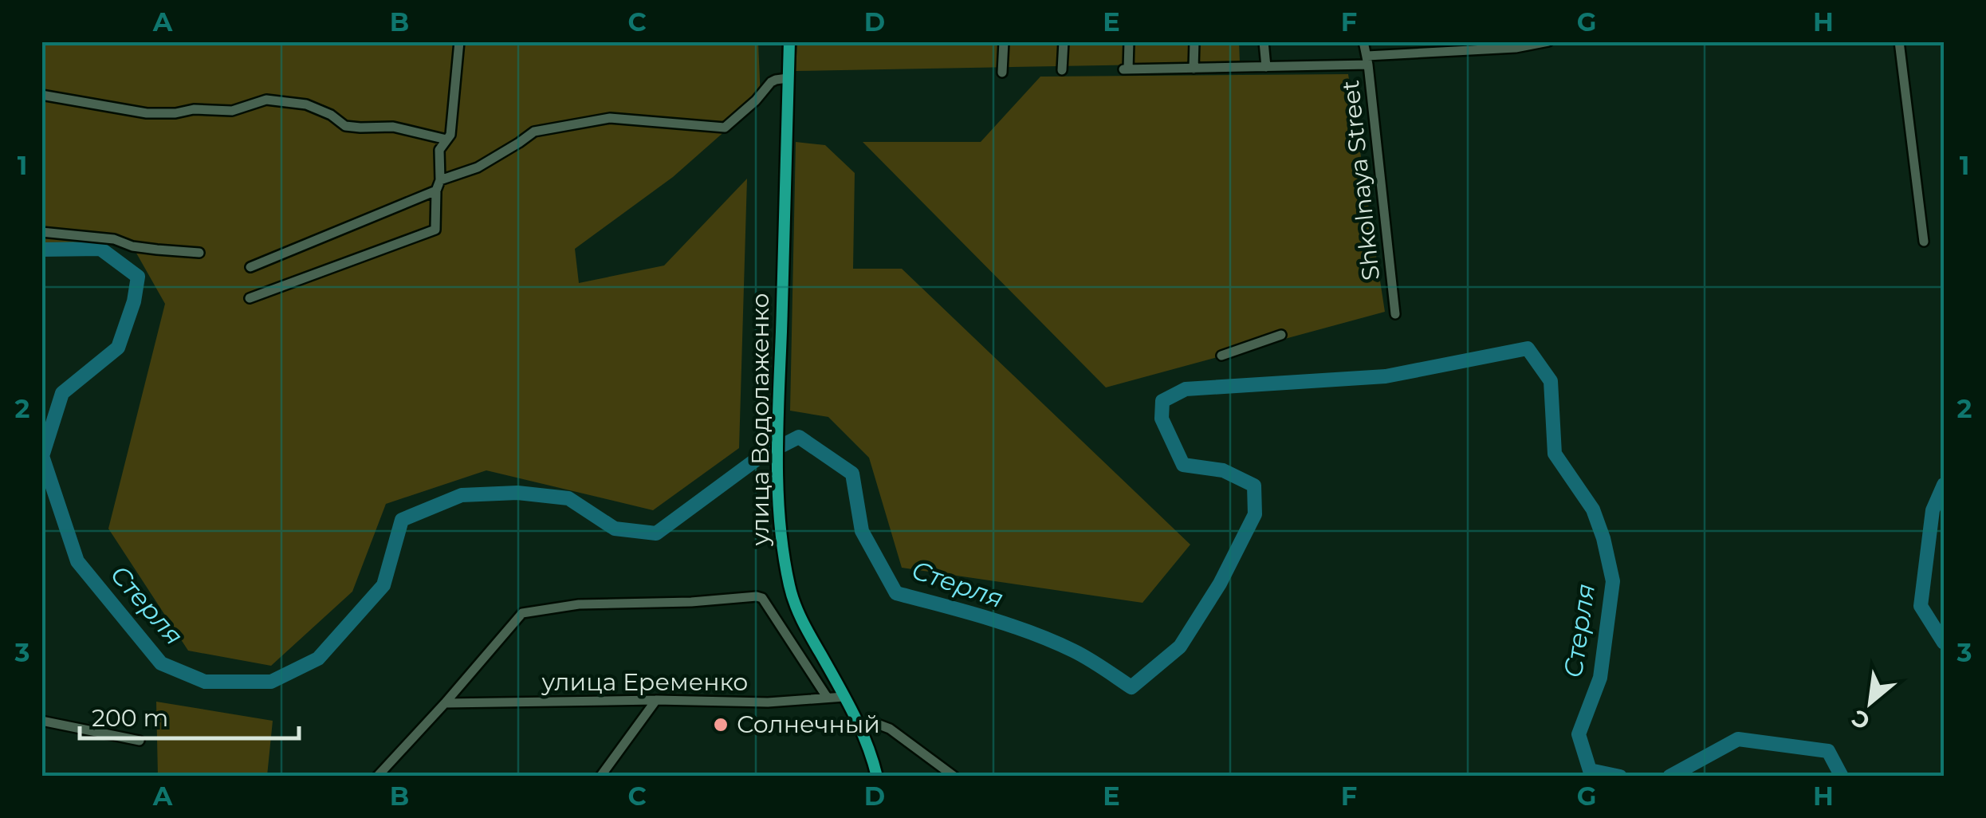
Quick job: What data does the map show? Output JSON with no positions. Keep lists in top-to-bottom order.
{
  "streets": {
    "main road": ["улица Водолаженко"],
    "street": ["Shkolnaya Street", "улица Еременко"]
  },
  "crossings": [
    ["улица Водолаженко", "улица Еременко"]
  ],
  "water": ["Стерля"],
  "places": ["Солнечный"],
  "scale_bar": "200 m",
  "north": "bottom left",
  "grid": {
    "columns": [
      "A",
      "B",
      "C",
      "D",
      "E",
      "F",
      "G",
      "H"
    ],
    "rows": ["1", "2", "3"]
  }
}
